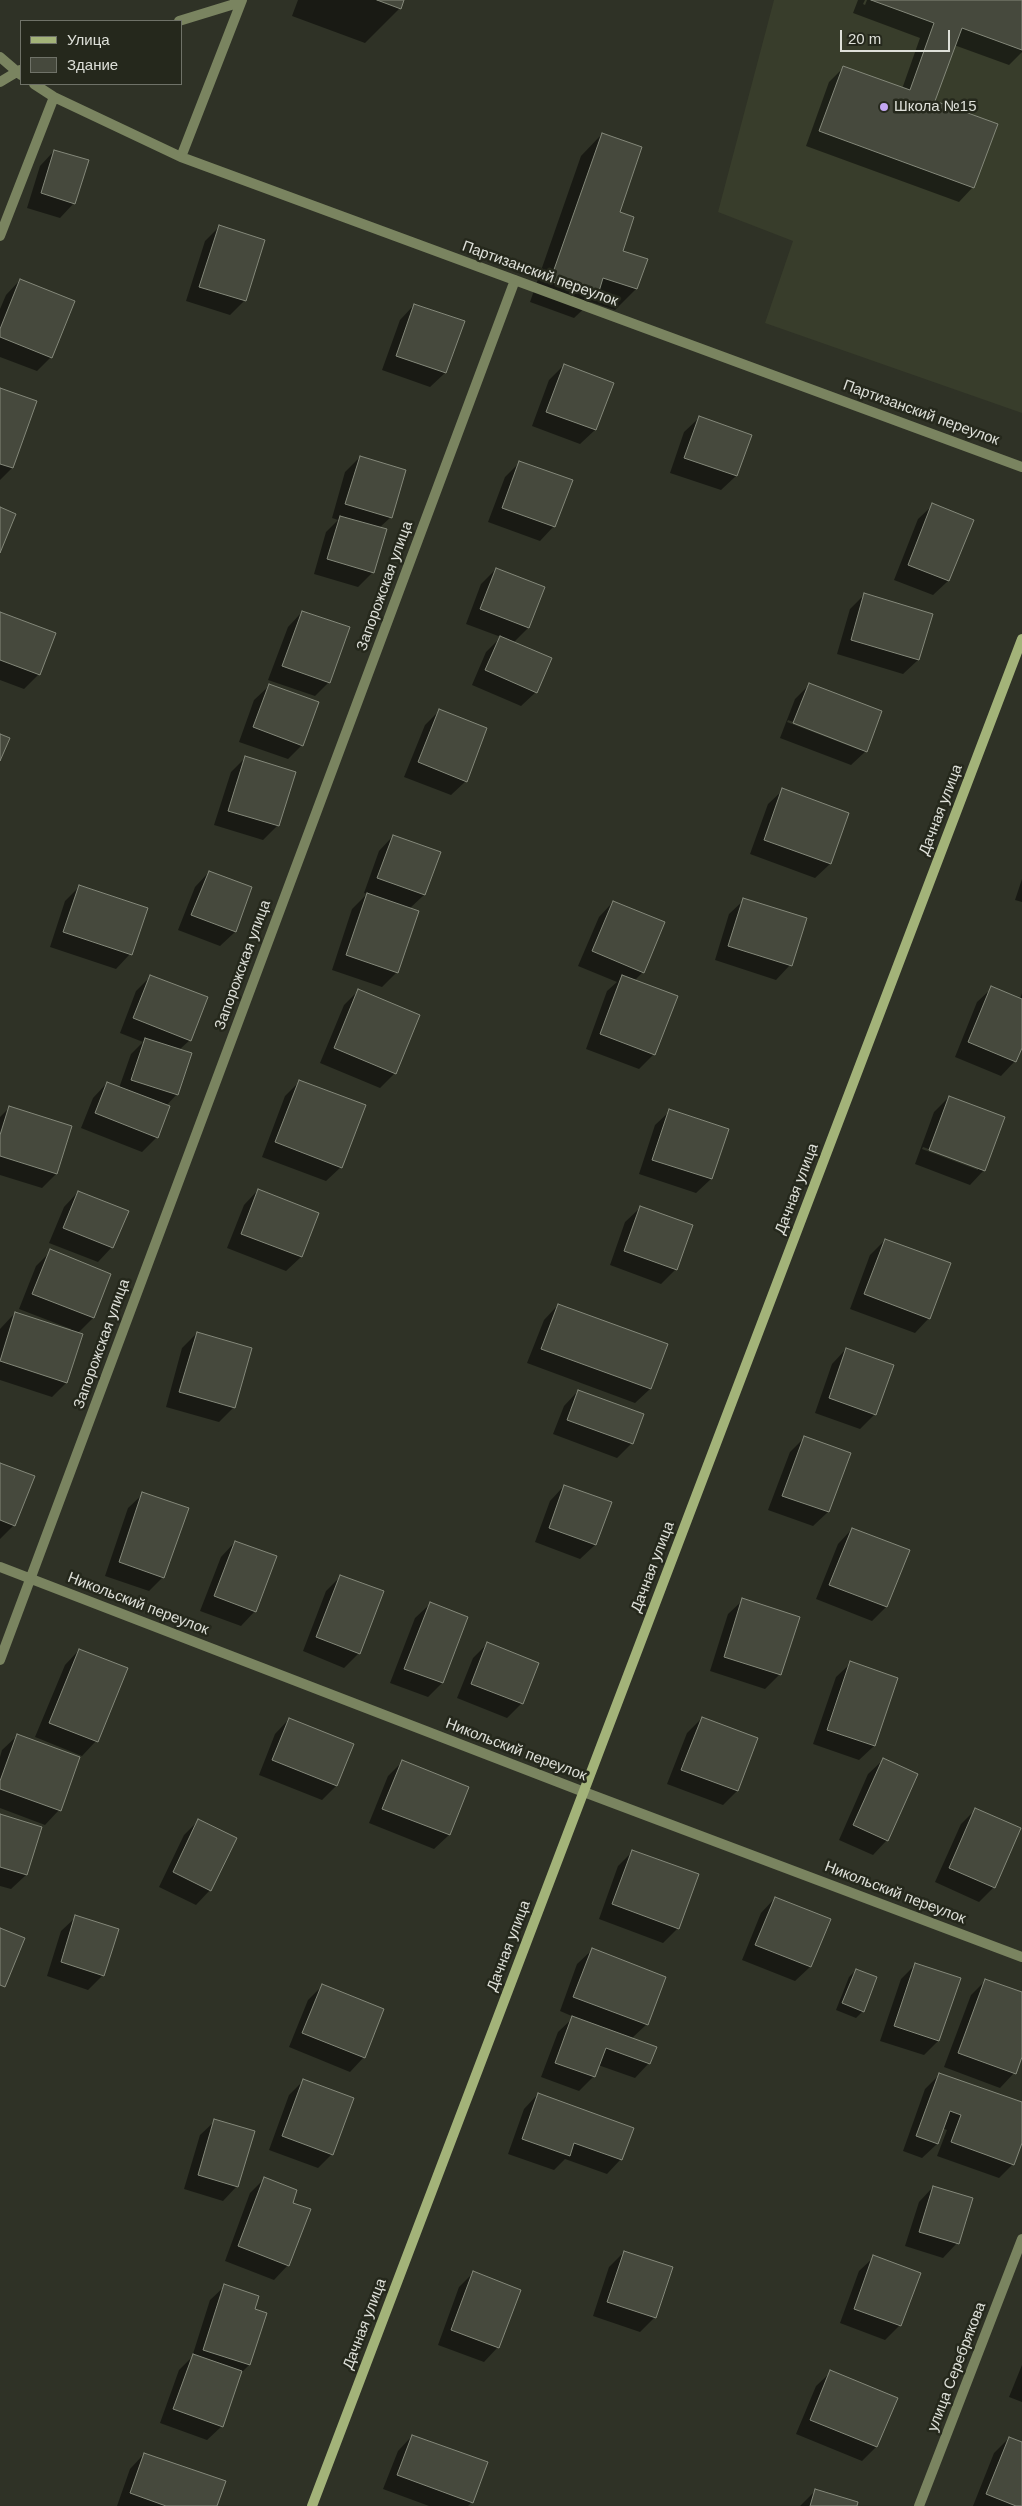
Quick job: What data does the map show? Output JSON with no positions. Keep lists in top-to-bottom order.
{
  "streets": {
    "street": [
      "Партизанский переулок",
      "Запорожская улица",
      "Дачная улица",
      "Никольский переулок",
      "улица Серебрякова"
    ]
  },
  "crossings": [
    ["Партизанский переулок", "Запорожская улица"],
    ["Запорожская улица", "Никольский переулок"],
    ["Дачная улица", "Никольский переулок"]
  ],
  "places": ["Школа №15"],
  "legend": ["Улица", "Здание"],
  "scale_bar": "20 m"
}
